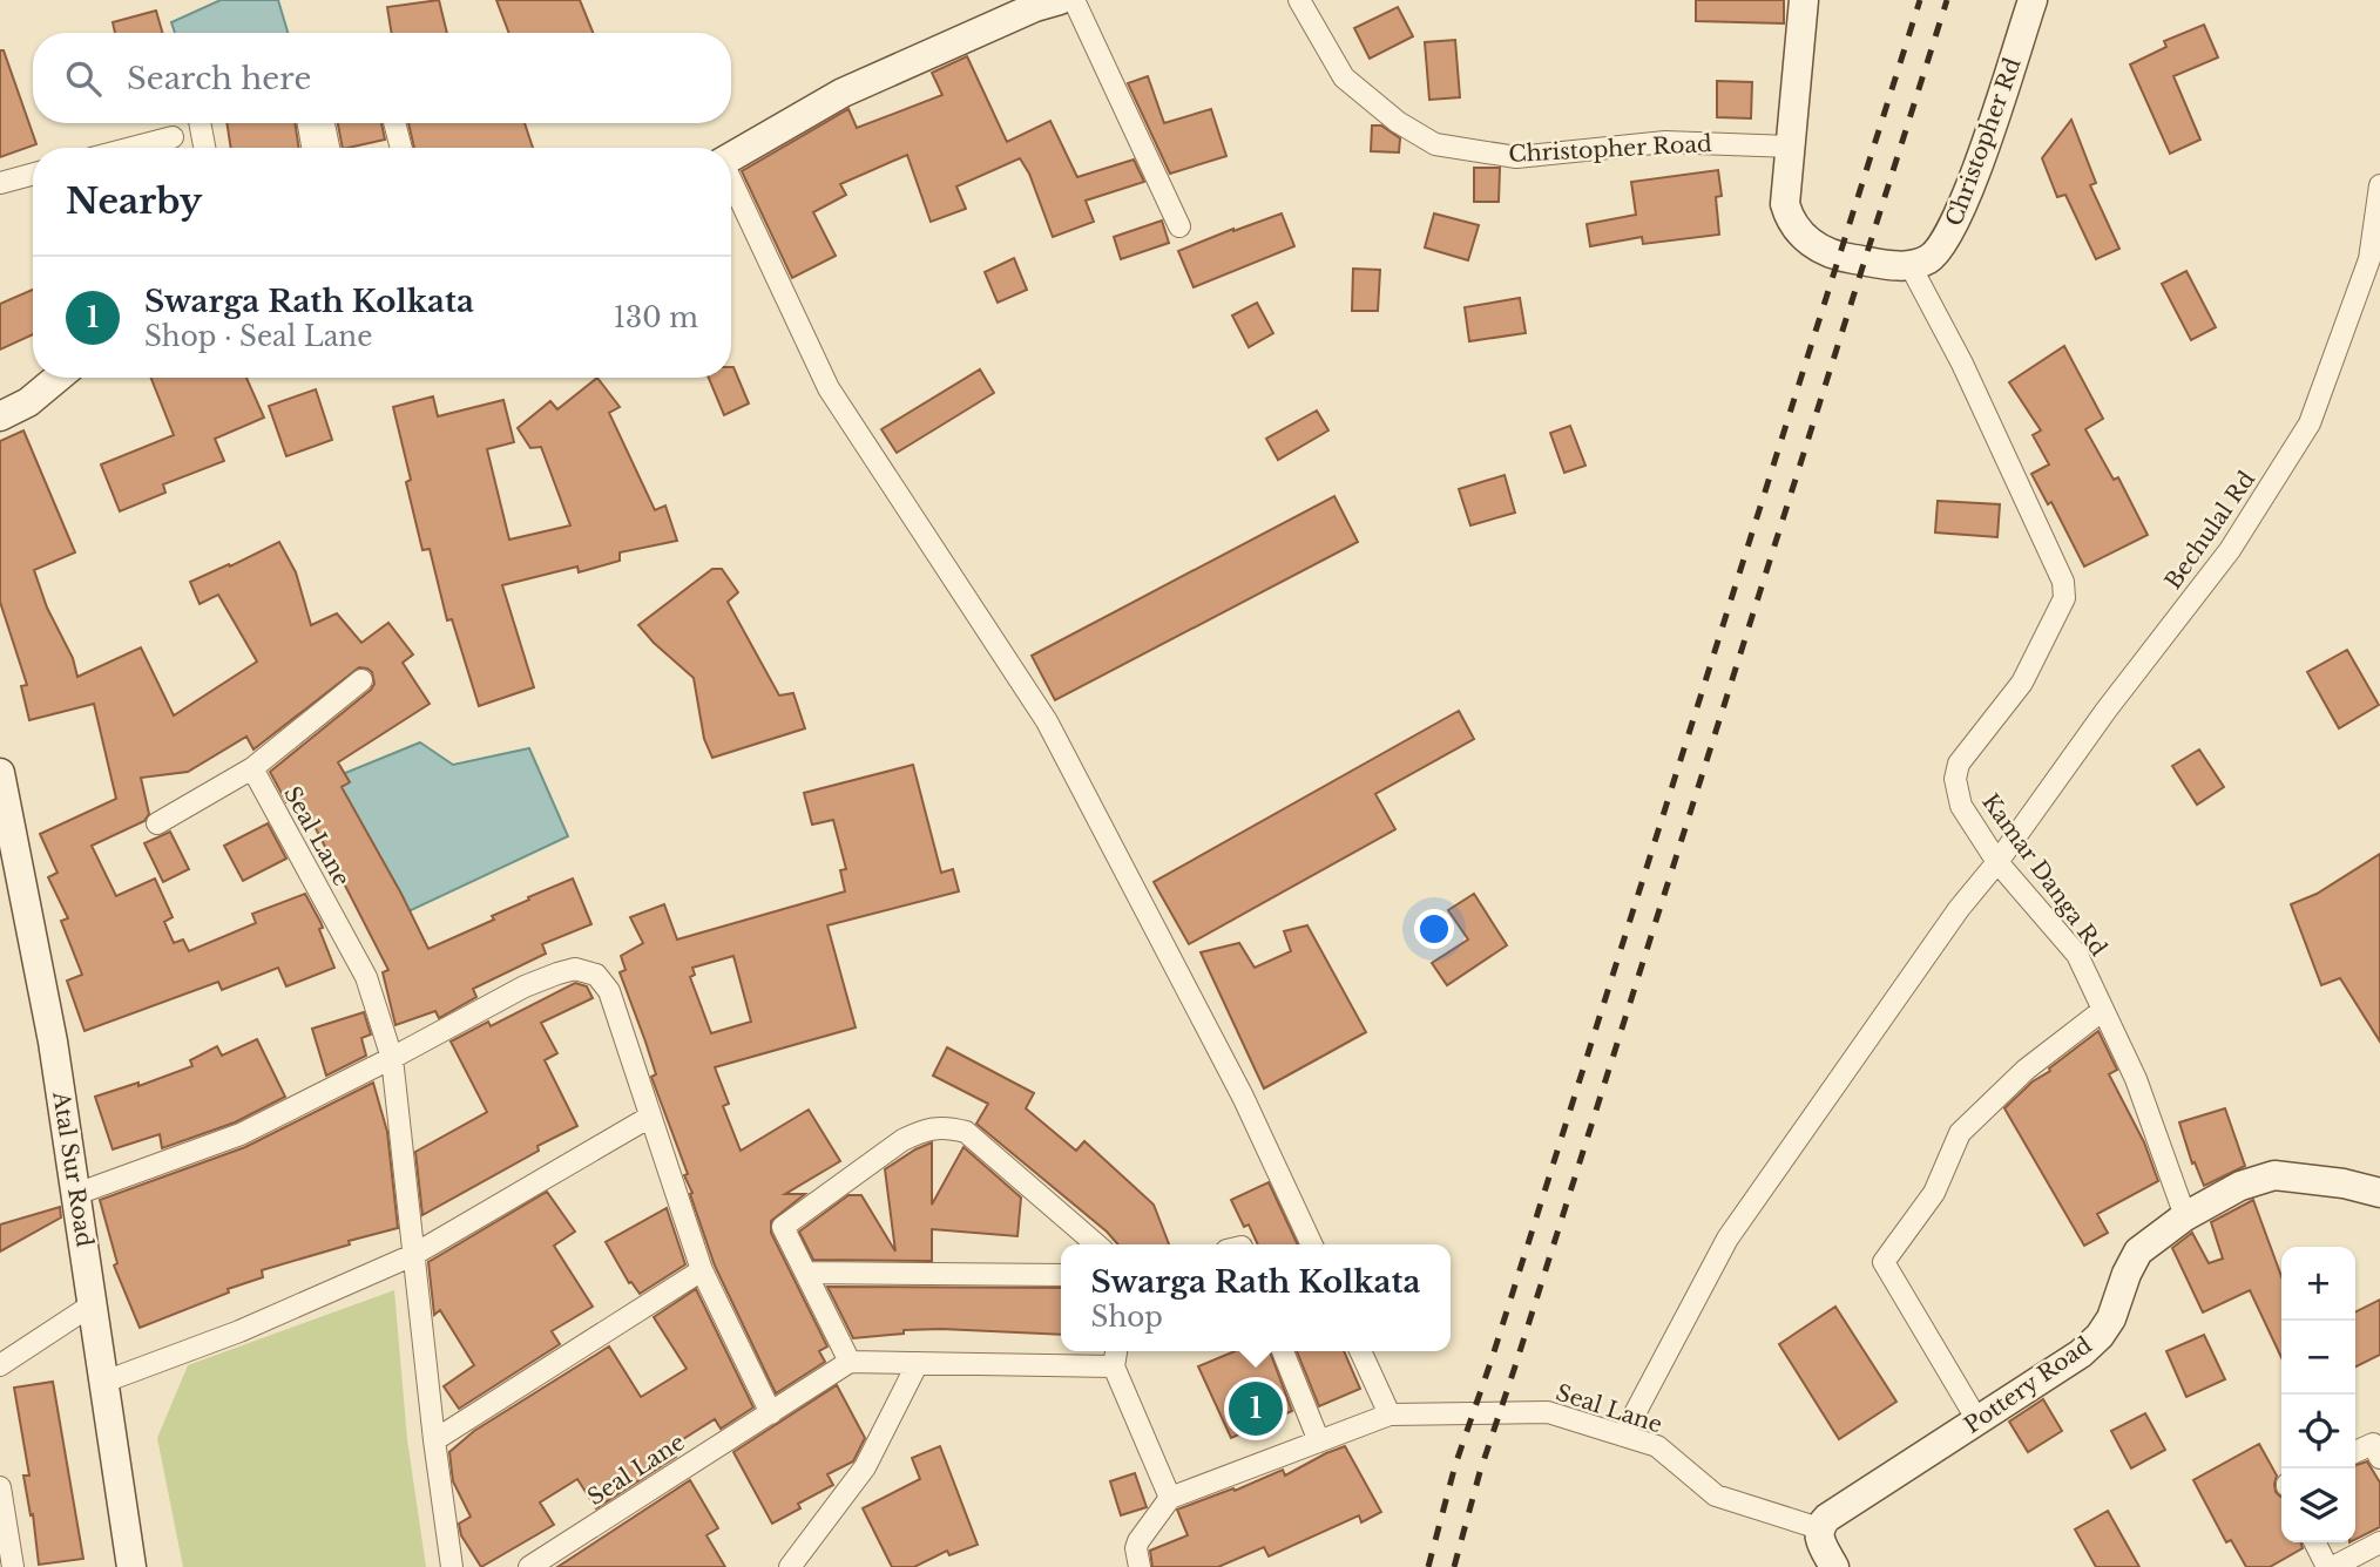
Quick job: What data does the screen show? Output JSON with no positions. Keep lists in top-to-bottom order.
{
  "streets": {
    "street": [
      "Christopher Rd",
      "Christopher Road",
      "Bechulal Rd",
      "Seal Lane",
      "Kamar Danga Rd",
      "Atal Sur Road",
      "Pottery Road"
    ]
  },
  "crossings": [
    ["Christopher Rd", "Kamar Danga Rd"],
    ["Bechulal Rd", "Seal Lane"],
    ["Bechulal Rd", "Kamar Danga Rd"],
    ["Seal Lane", "Pottery Road"],
    ["Kamar Danga Rd", "Pottery Road"]
  ],
  "page": {
    "search": "Search here",
    "heading": "Nearby",
    "list": [
      {
        "mark": "1",
        "name": "Swarga Rath Kolkata",
        "note": "Shop · Seal Lane",
        "value": "130 m"
      }
    ],
    "popup": ["Swarga Rath Kolkata", "Shop"],
    "map_buttons": ["+", "−"],
    "pins": "1"
  }
}
